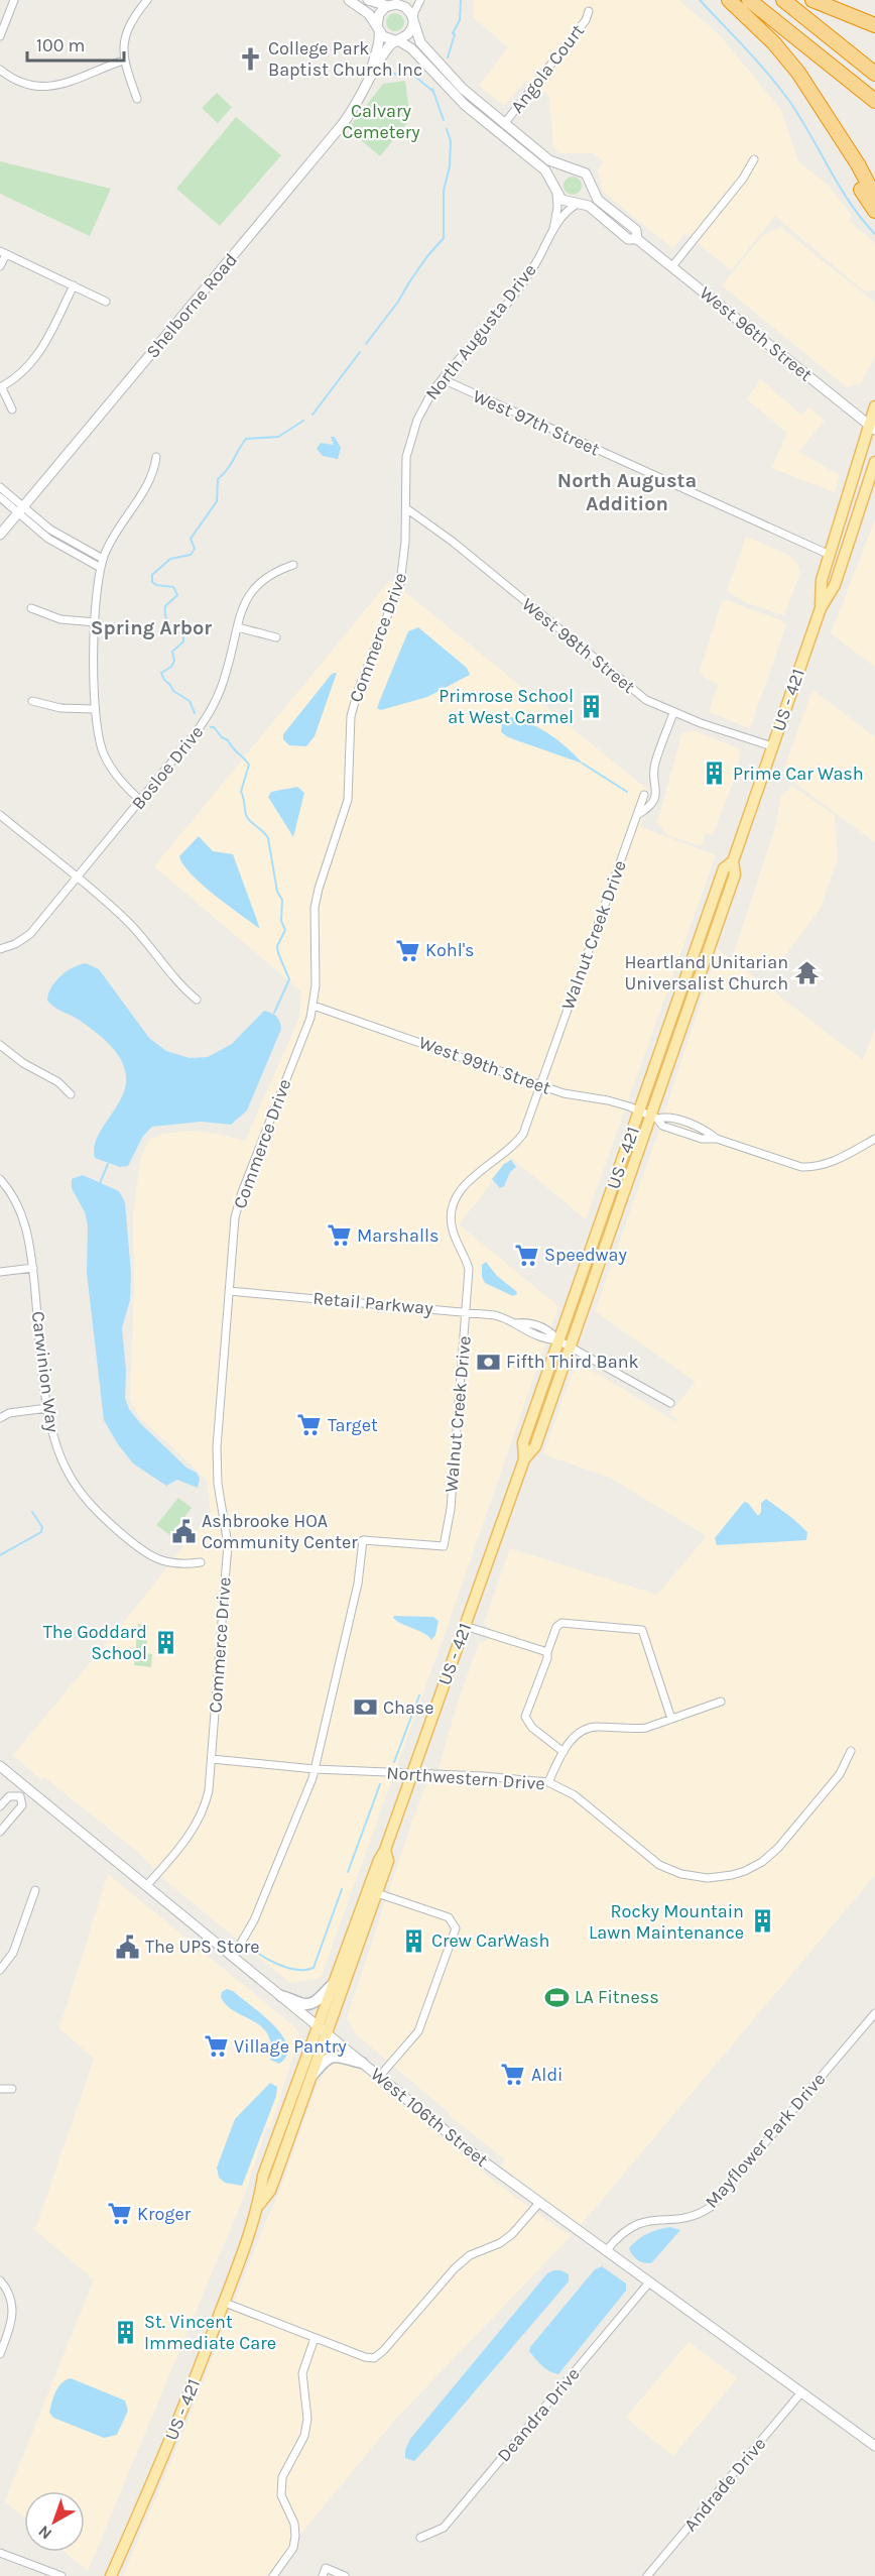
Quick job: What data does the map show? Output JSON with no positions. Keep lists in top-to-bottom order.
{
  "streets": {
    "main road": ["US - 421"],
    "street": [
      "Angola Court",
      "Shelborne Road",
      "North Augusta Drive",
      "West 96th Street",
      "West 97th Street",
      "Commerce Drive",
      "West 98th Street",
      "Bosloe Drive",
      "Walnut Creek Drive",
      "West 99th Street",
      "Retail Parkway",
      "Carwinion Way",
      "Northwestern Drive",
      "West 106th Street",
      "Mayflower Park Drive",
      "Deandra Drive",
      "Andrade Drive"
    ]
  },
  "crossings": [
    ["North Augusta Drive", "West 96th Street"],
    ["North Augusta Drive", "West 97th Street"],
    ["North Augusta Drive", "Commerce Drive"],
    ["North Augusta Drive", "West 98th Street"],
    ["Commerce Drive", "West 98th Street"],
    ["Commerce Drive", "West 99th Street"],
    ["Commerce Drive", "Retail Parkway"],
    ["Commerce Drive", "Northwestern Drive"],
    ["Commerce Drive", "West 106th Street"],
    ["West 98th Street", "US - 421"],
    ["West 98th Street", "Walnut Creek Drive"],
    ["US - 421", "West 99th Street"],
    ["US - 421", "Retail Parkway"],
    ["US - 421", "Northwestern Drive"],
    ["US - 421", "West 106th Street"],
    ["Walnut Creek Drive", "West 99th Street"],
    ["Walnut Creek Drive", "Retail Parkway"],
    ["Walnut Creek Drive", "Northwestern Drive"],
    ["Walnut Creek Drive", "West 106th Street"],
    ["West 106th Street", "Mayflower Park Drive"],
    ["West 106th Street", "Deandra Drive"],
    ["West 106th Street", "Andrade Drive"]
  ],
  "districts": ["North Augusta Addition", "Spring Arbor"],
  "parks": ["Calvary Cemetery"],
  "places": {
    "church": ["College Park Baptist Church Inc"],
    "building": [
      "Primrose School at West Carmel",
      "Prime Car Wash",
      "The Goddard School",
      "Rocky Mountain Lawn Maintenance",
      "Crew CarWash",
      "St. Vincent Immediate Care"
    ],
    "supermarket": [
      "Kohl's",
      "Marshalls",
      "Speedway",
      "Target",
      "Village Pantry",
      "Aldi",
      "Kroger"
    ],
    "temple": ["Heartland Unitarian Universalist Church"],
    "bank": ["Fifth Third Bank", "Chase"],
    "public building": ["Ashbrooke HOA Community Center", "The UPS Store"],
    "sports": ["LA Fitness"]
  },
  "scale_bar": "100 m",
  "north": "bottom left"
}
